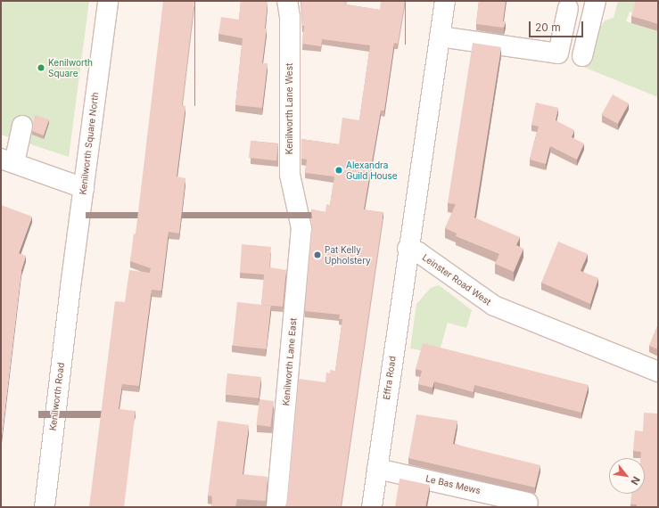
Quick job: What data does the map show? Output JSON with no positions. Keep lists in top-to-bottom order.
{
  "streets": {
    "street": [
      "Kenilworth Lane West",
      "Kenilworth Square North",
      "Leinster Road West",
      "Kenilworth Lane East",
      "Effra Road",
      "Kenilworth Road",
      "Le Bas Mews"
    ]
  },
  "crossings": [
    ["Kenilworth Lane West", "Kenilworth Lane East"],
    ["Kenilworth Square North", "Kenilworth Road"],
    ["Leinster Road West", "Effra Road"],
    ["Effra Road", "Le Bas Mews"]
  ],
  "places": ["Kenilworth Square", "Alexandra Guild House", "Pat Kelly Upholstery"],
  "scale_bar": "20 m",
  "north": "bottom right"
}
